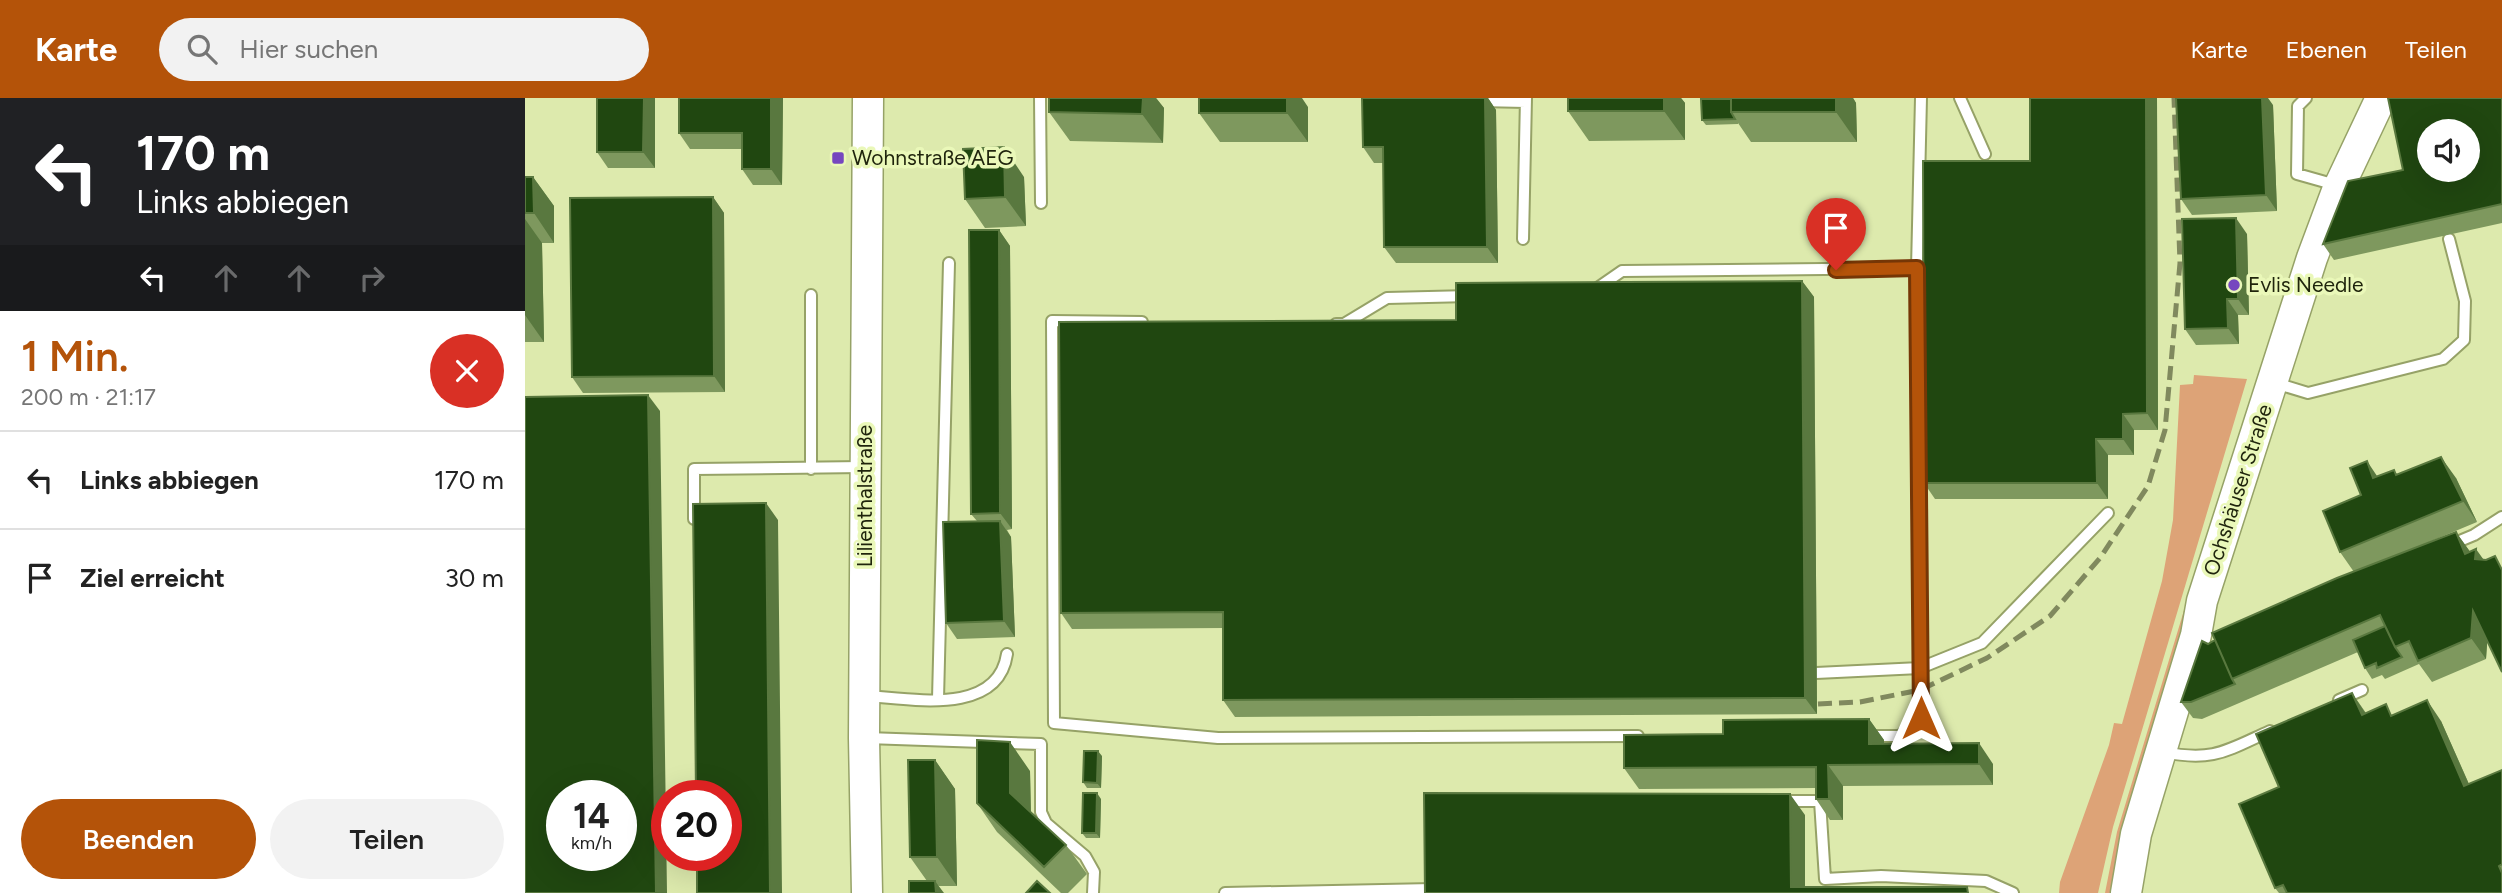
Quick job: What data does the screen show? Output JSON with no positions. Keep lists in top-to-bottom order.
{
  "streets": {
    "street": ["Ochshäuser Straße", "Lilienthalstraße"]
  },
  "places": {
    "transit": ["Wohnstraße AEG"],
    "other": ["Evlis Needle"]
  },
  "page": {
    "header": "Karte",
    "search": "Hier suchen",
    "nav": ["Karte", "Ebenen", "Teilen"],
    "turn": ["170 m", "Links abbiegen"],
    "heading": ["1 Min.", "200 m · 21:17"],
    "list": [
      {
        "name": "Links abbiegen",
        "value": "170 m"
      },
      {
        "name": "Ziel erreicht",
        "value": "30 m"
      }
    ],
    "speed": "14 km/h",
    "limit": "20",
    "buttons": ["Beenden", "Teilen"]
  }
}
